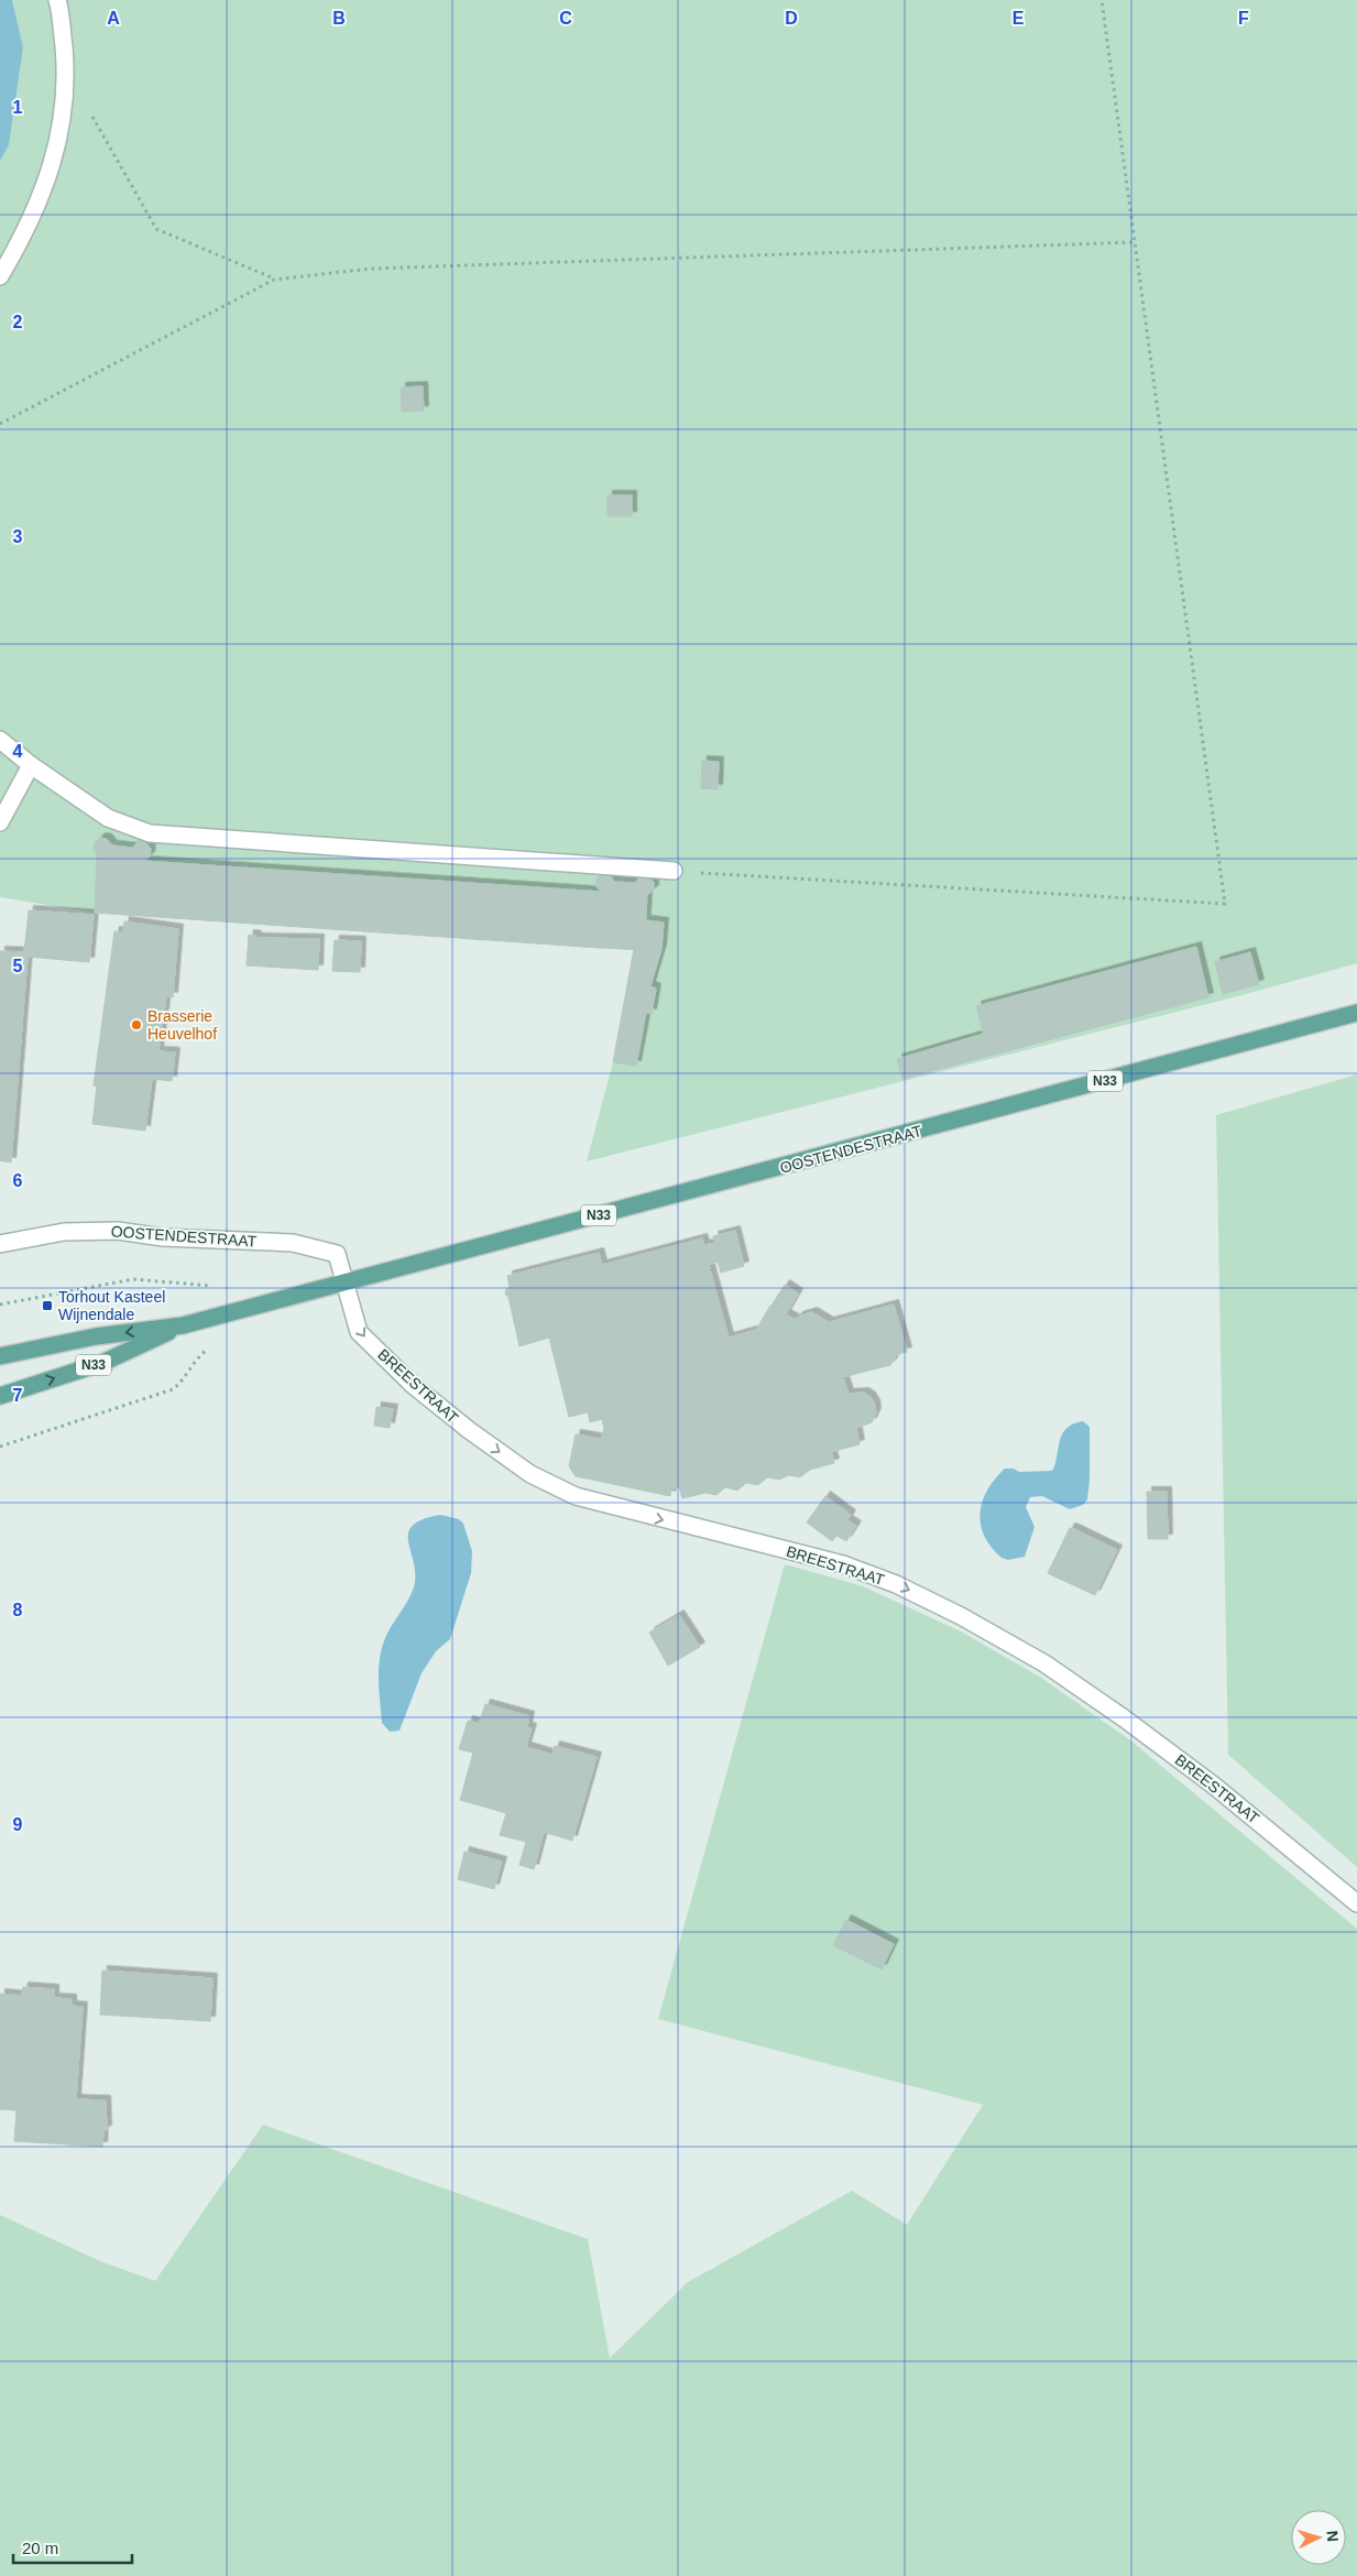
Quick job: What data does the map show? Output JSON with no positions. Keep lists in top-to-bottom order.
{
  "streets": {
    "main road": ["N33", "OOSTENDESTRAAT"],
    "street": ["BREESTRAAT"]
  },
  "crossings": [
    ["OOSTENDESTRAAT", "BREESTRAAT"]
  ],
  "one_way": ["BREESTRAAT"],
  "places": {
    "other": ["Brasserie Heuvelhof"],
    "transit": ["Torhout Kasteel Wijnendale"]
  },
  "scale_bar": "20 m",
  "north": "right",
  "grid": {
    "columns": [
      "A",
      "B",
      "C",
      "D",
      "E",
      "F"
    ],
    "rows": [
      "1",
      "2",
      "3",
      "4",
      "5",
      "6",
      "7",
      "8",
      "9"
    ]
  }
}
